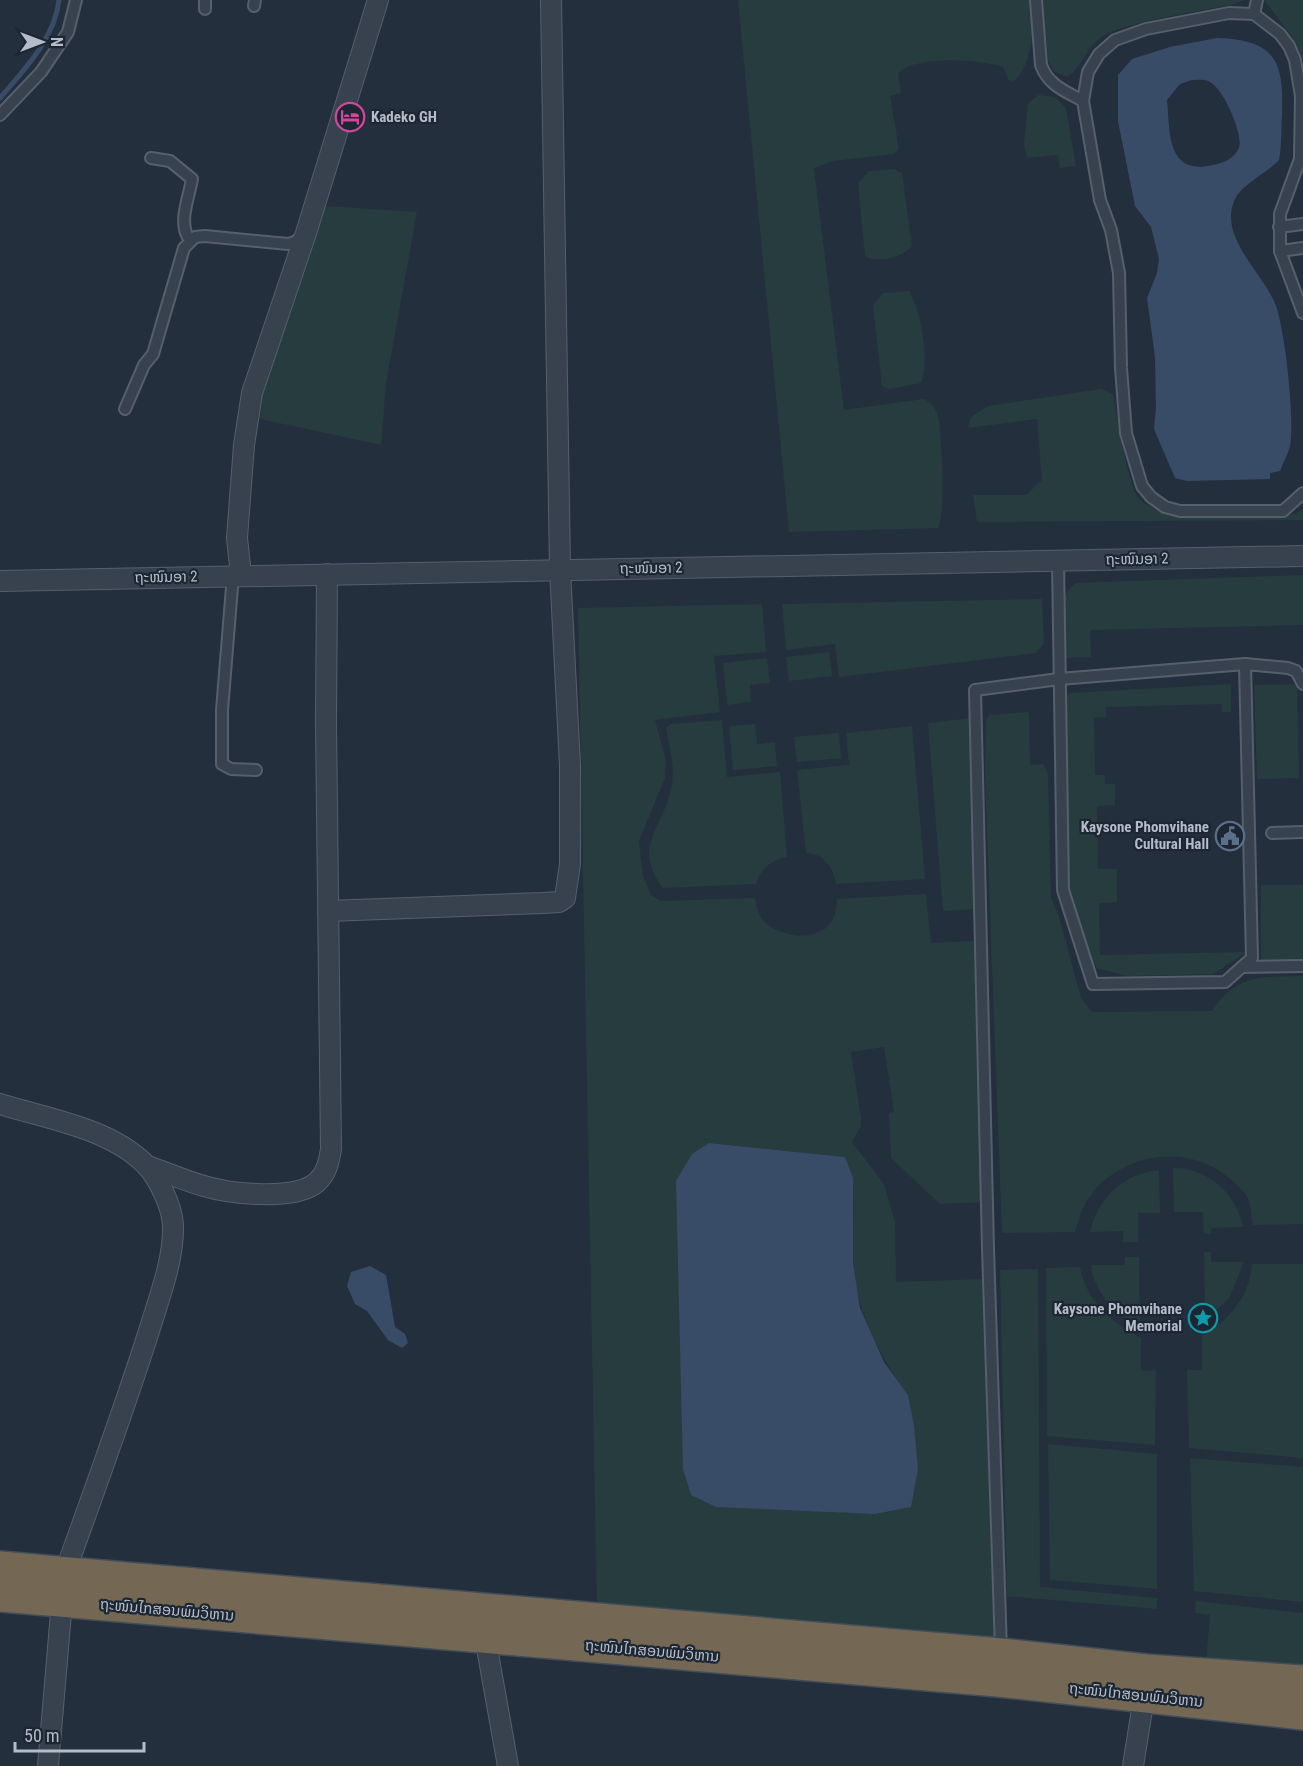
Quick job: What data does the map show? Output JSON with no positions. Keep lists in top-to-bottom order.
{
  "streets": {
    "highway": ["ຖະໜົນໄກສອນພົມວິຫານ"],
    "street": ["ຖະໜົນອາ 2"]
  },
  "places": {
    "hotel": ["Kadeko GH"],
    "public building": ["Kaysone Phomvihane Cultural Hall"],
    "place": ["Kaysone Phomvihane Memorial"]
  },
  "scale_bar": "50 m",
  "north": "right"
}
